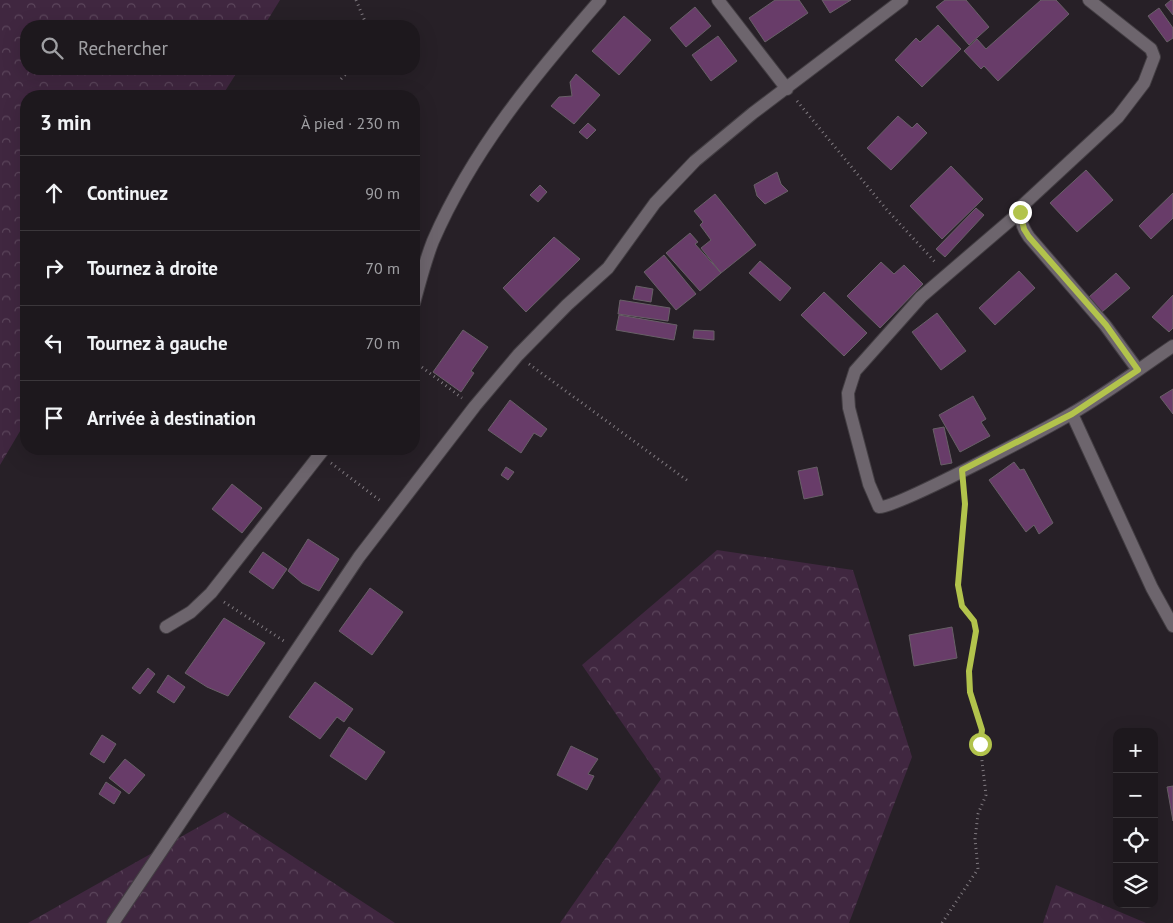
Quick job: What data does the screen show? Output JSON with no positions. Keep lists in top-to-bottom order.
{
  "page": {
    "search": "Rechercher",
    "heading": ["3 min", "À pied · 230 m"],
    "list": [
      ["Continuez", "90 m"],
      ["Tournez à droite", "70 m"],
      ["Tournez à gauche", "70 m"],
      "Arrivée à destination"
    ],
    "map_buttons": ["+", "−"]
  }
}
